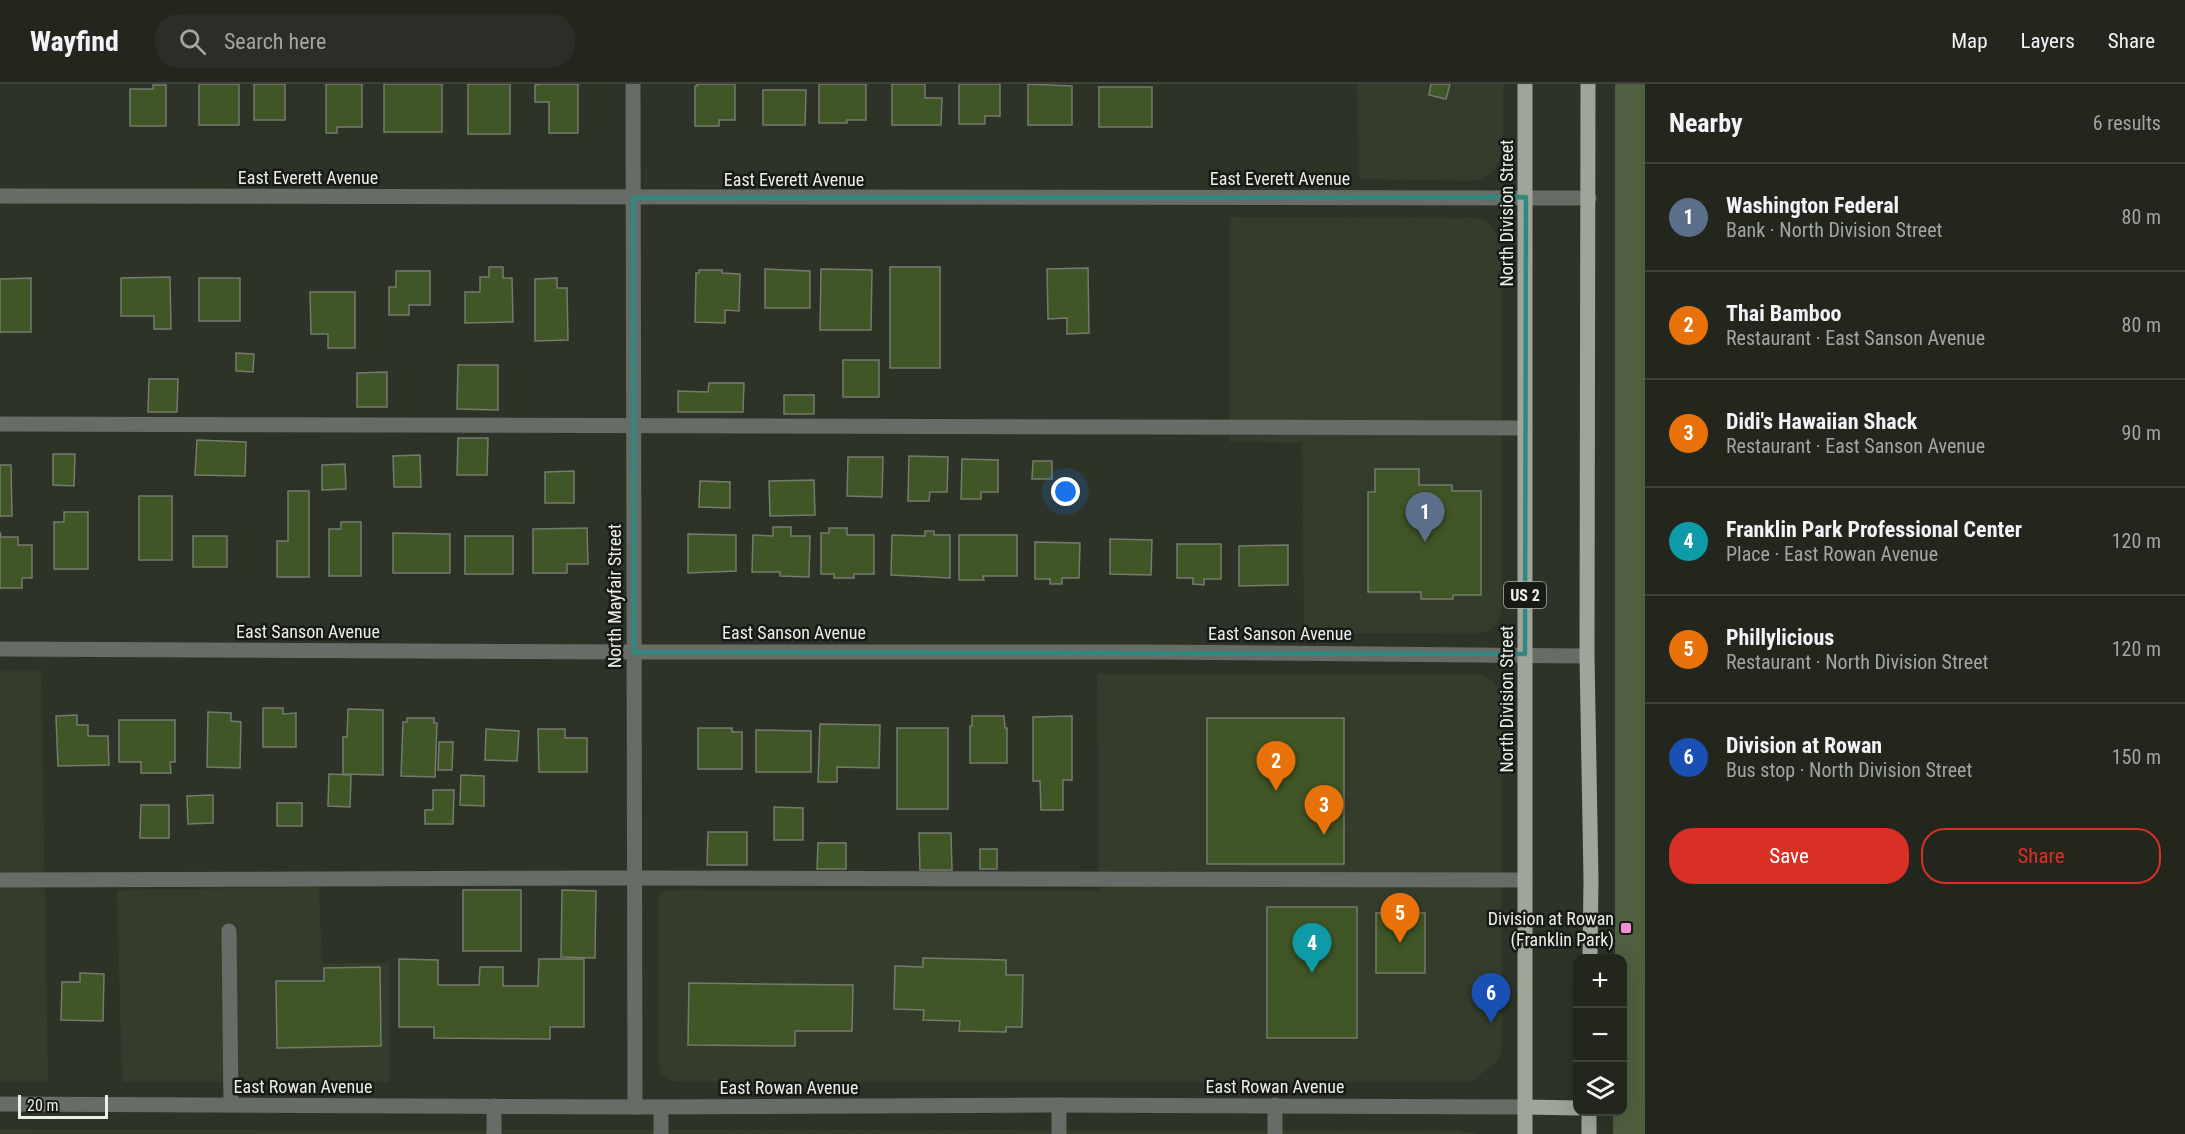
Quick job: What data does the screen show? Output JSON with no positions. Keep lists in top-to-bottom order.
{
  "streets": {
    "main road": ["North Division Street", "US 2", "East Rowan Avenue"],
    "street": ["East Everett Avenue", "North Mayfair Street", "East Sanson Avenue"]
  },
  "crossings": [
    ["East Everett Avenue", "North Division Street"],
    ["East Everett Avenue", "North Mayfair Street"],
    ["North Division Street", "East Sanson Avenue"],
    ["North Division Street", "East Rowan Avenue"],
    ["North Mayfair Street", "East Sanson Avenue"],
    ["North Mayfair Street", "East Rowan Avenue"]
  ],
  "places": {
    "transit": ["Division at Rowan (Franklin Park)"]
  },
  "scale_bar": "20 m",
  "page": {
    "header": "Wayfind",
    "search": "Search here",
    "nav": ["Map", "Layers", "Share"],
    "heading": ["Nearby", "6 results"],
    "list": [
      {
        "mark": "1",
        "name": "Washington Federal",
        "note": "Bank · North Division Street",
        "value": "80 m"
      },
      {
        "mark": "2",
        "name": "Thai Bamboo",
        "note": "Restaurant · East Sanson Avenue",
        "value": "80 m"
      },
      {
        "mark": "3",
        "name": "Didi's Hawaiian Shack",
        "note": "Restaurant · East Sanson Avenue",
        "value": "90 m"
      },
      {
        "mark": "4",
        "name": "Franklin Park Professional Center",
        "note": "Place · East Rowan Avenue",
        "value": "120 m"
      },
      {
        "mark": "5",
        "name": "Phillylicious",
        "note": "Restaurant · North Division Street",
        "value": "120 m"
      },
      {
        "mark": "6",
        "name": "Division at Rowan",
        "note": "Bus stop · North Division Street",
        "value": "150 m"
      }
    ],
    "pins": [
      "1",
      "2",
      "3",
      "5",
      "4",
      "6"
    ],
    "buttons": ["Save", "Share"],
    "map_buttons": ["+", "−"],
    "scale": "20 m"
  }
}
